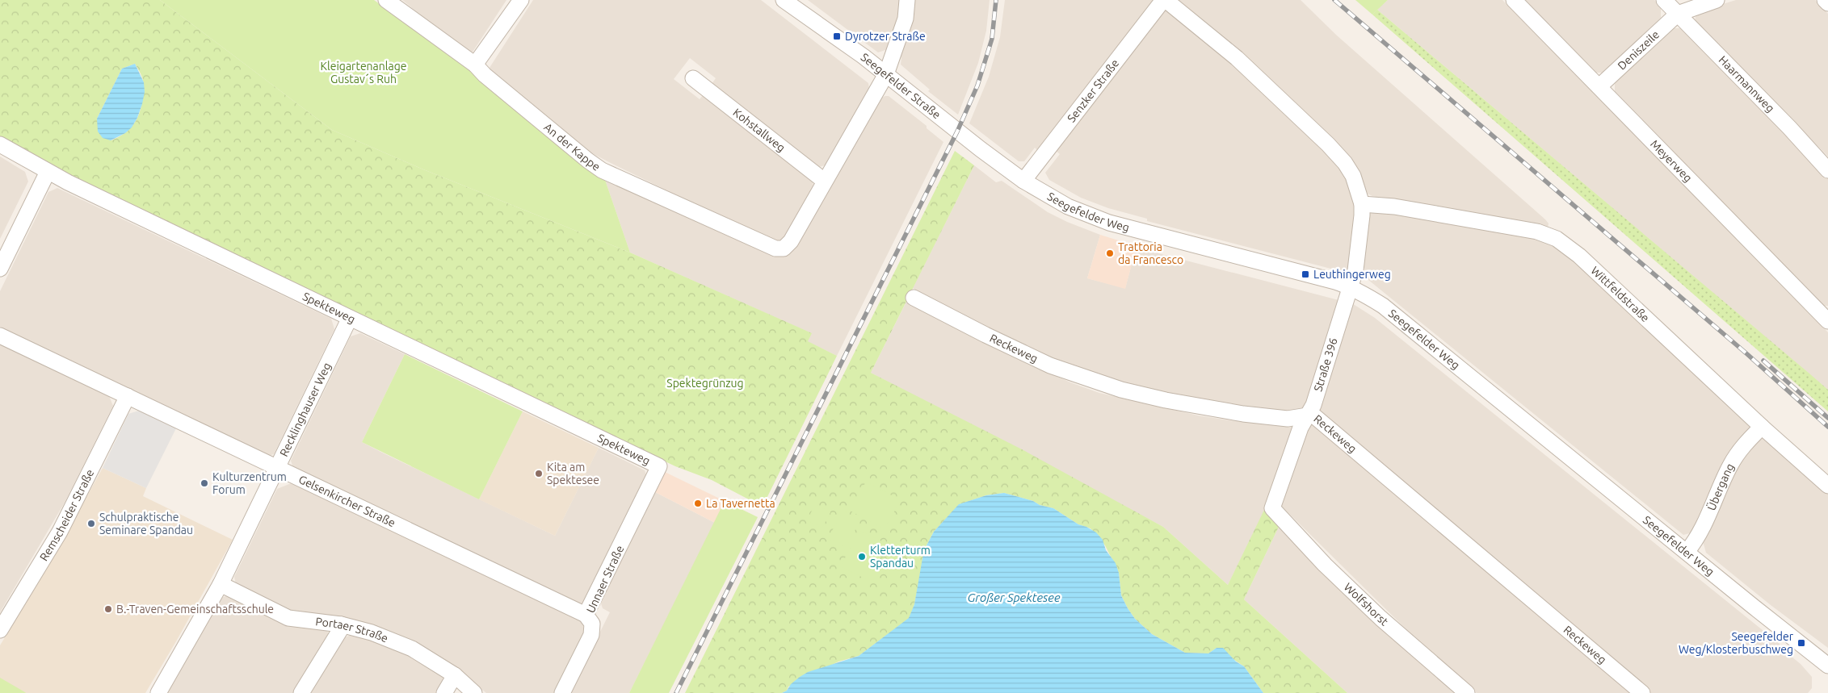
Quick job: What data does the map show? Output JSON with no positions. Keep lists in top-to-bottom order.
{
  "streets": {
    "street": [
      "Deniszeile",
      "Haarmannweg",
      "Seegefelder Straße",
      "Senzker Straße",
      "Kohstallweg",
      "An der Kappe",
      "Meyerweg",
      "Seegefelder Weg",
      "Wittfeldstraße",
      "Spekteweg",
      "Reckeweg",
      "Straße 396",
      "Recklinghauser Weg",
      "Übergang",
      "Gelsenkircher Straße",
      "Remscheider Straße",
      "Unnaer Straße",
      "Wolfshorst",
      "Portaer Straße"
    ]
  },
  "crossings": [
    ["Deniszeile", "Haarmannweg"],
    ["Deniszeile", "Meyerweg"],
    ["Seegefelder Straße", "Seegefelder Weg"],
    ["Senzker Straße", "Seegefelder Weg"],
    ["Kohstallweg", "An der Kappe"],
    ["Seegefelder Weg", "Straße 396"],
    ["Seegefelder Weg", "Übergang"],
    ["Wittfeldstraße", "Übergang"],
    ["Spekteweg", "Recklinghauser Weg"],
    ["Spekteweg", "Unnaer Straße"],
    ["Reckeweg", "Straße 396"],
    ["Straße 396", "Wolfshorst"],
    ["Recklinghauser Weg", "Gelsenkircher Straße"],
    ["Recklinghauser Weg", "Portaer Straße"],
    ["Gelsenkircher Straße", "Remscheider Straße"],
    ["Gelsenkircher Straße", "Unnaer Straße"]
  ],
  "water": ["Großer Spektesee"],
  "parks": ["Kleigartenanlage Gustav´s Ruh", "Spektegrünzug"],
  "places": {
    "transit": ["Dyrotzer Straße", "Leuthingerweg", "Seegefelder Weg/Klosterbuschweg"],
    "other": [
      "Trattoria da Francesco",
      "Kita am Spektesee",
      "Kulturzentrum Forum",
      "La Tavernetta",
      "Schulpraktische Seminare Spandau",
      "Kletterturm Spandau",
      "B.-Traven-Gemeinschaftsschule"
    ]
  }
}
